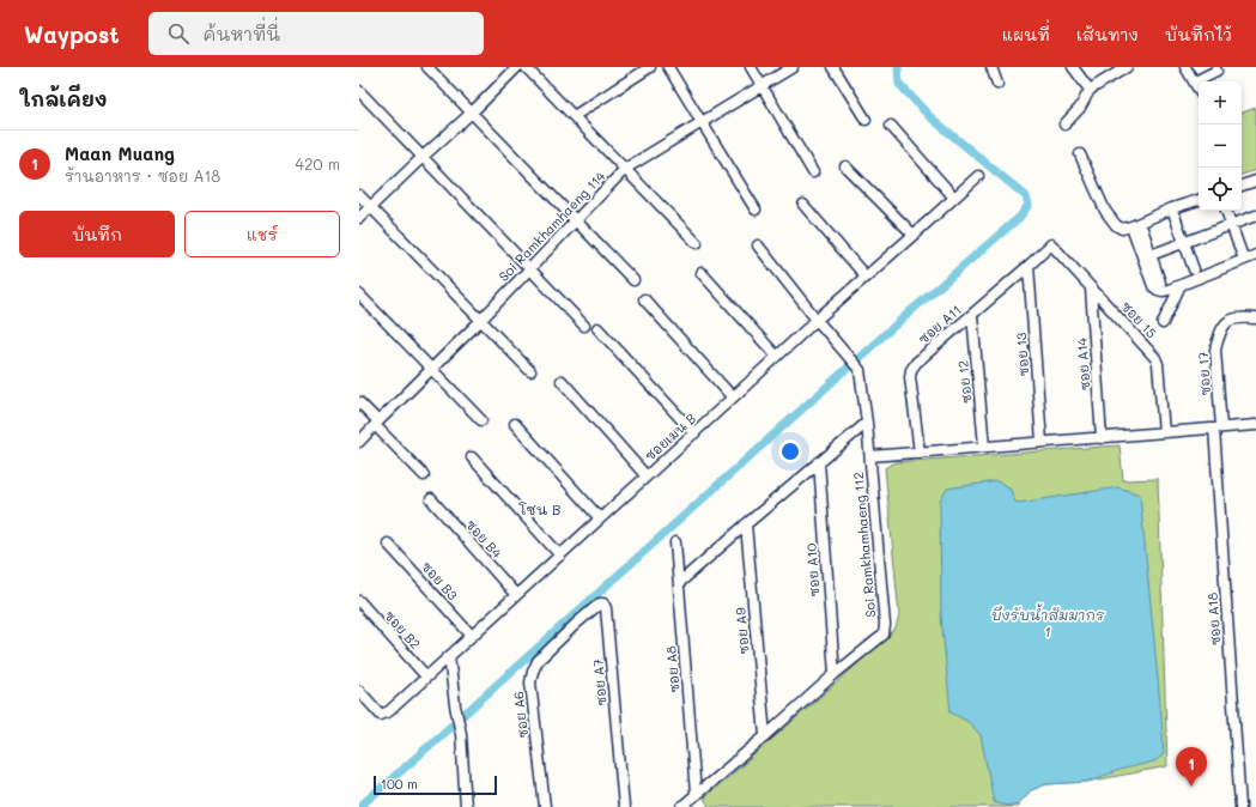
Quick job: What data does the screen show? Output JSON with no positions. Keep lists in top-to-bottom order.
{
  "streets": {
    "street": [
      "Soi Ramkhamhaeng 114",
      "ซอย 15",
      "ซอย A11",
      "ซอย 13",
      "ซอย A14",
      "ซอย 17",
      "ซอย 12",
      "ซอยเมน B",
      "ซอย B4",
      "Soi Ramkhamhaeng 112",
      "ซอย A10",
      "ซอย B3",
      "ซอย A18",
      "ซอย B2",
      "ซอย A9",
      "ซอย A8",
      "ซอย A7",
      "ซอย A6"
    ]
  },
  "crossings": [
    ["ซอย 15", "ซอย A11"],
    ["ซอย 15", "ซอย A14"],
    ["ซอย A11", "ซอย 13"],
    ["ซอย A11", "ซอย 12"],
    ["ซอย 17", "ซอย A18"],
    ["ซอยเมน B", "ซอย B4"],
    ["ซอยเมน B", "Soi Ramkhamhaeng 112"],
    ["ซอยเมน B", "ซอย B3"],
    ["ซอยเมน B", "ซอย B2"],
    ["Soi Ramkhamhaeng 112", "ซอย A10"],
    ["Soi Ramkhamhaeng 112", "ซอย A9"],
    ["Soi Ramkhamhaeng 112", "ซอย A8"],
    ["ซอย A7", "ซอย A6"]
  ],
  "districts": ["โซน B"],
  "water": ["บึงรับน้ำสัมมากร 1"],
  "scale_bar": "100 m",
  "page": {
    "header": "Waypost",
    "search": "ค้นหาที่นี่",
    "nav": ["แผนที่", "เส้นทาง", "บันทึกไว้"],
    "heading": "ใกล้เคียง",
    "map_buttons": ["+", "−"],
    "list": [
      {
        "mark": "1",
        "name": "Maan Muang",
        "note": "ร้านอาหาร · ซอย A18",
        "value": "420 m"
      }
    ],
    "buttons": ["บันทึก", "แชร์"],
    "pins": "1",
    "scale": "100 m"
  }
}
